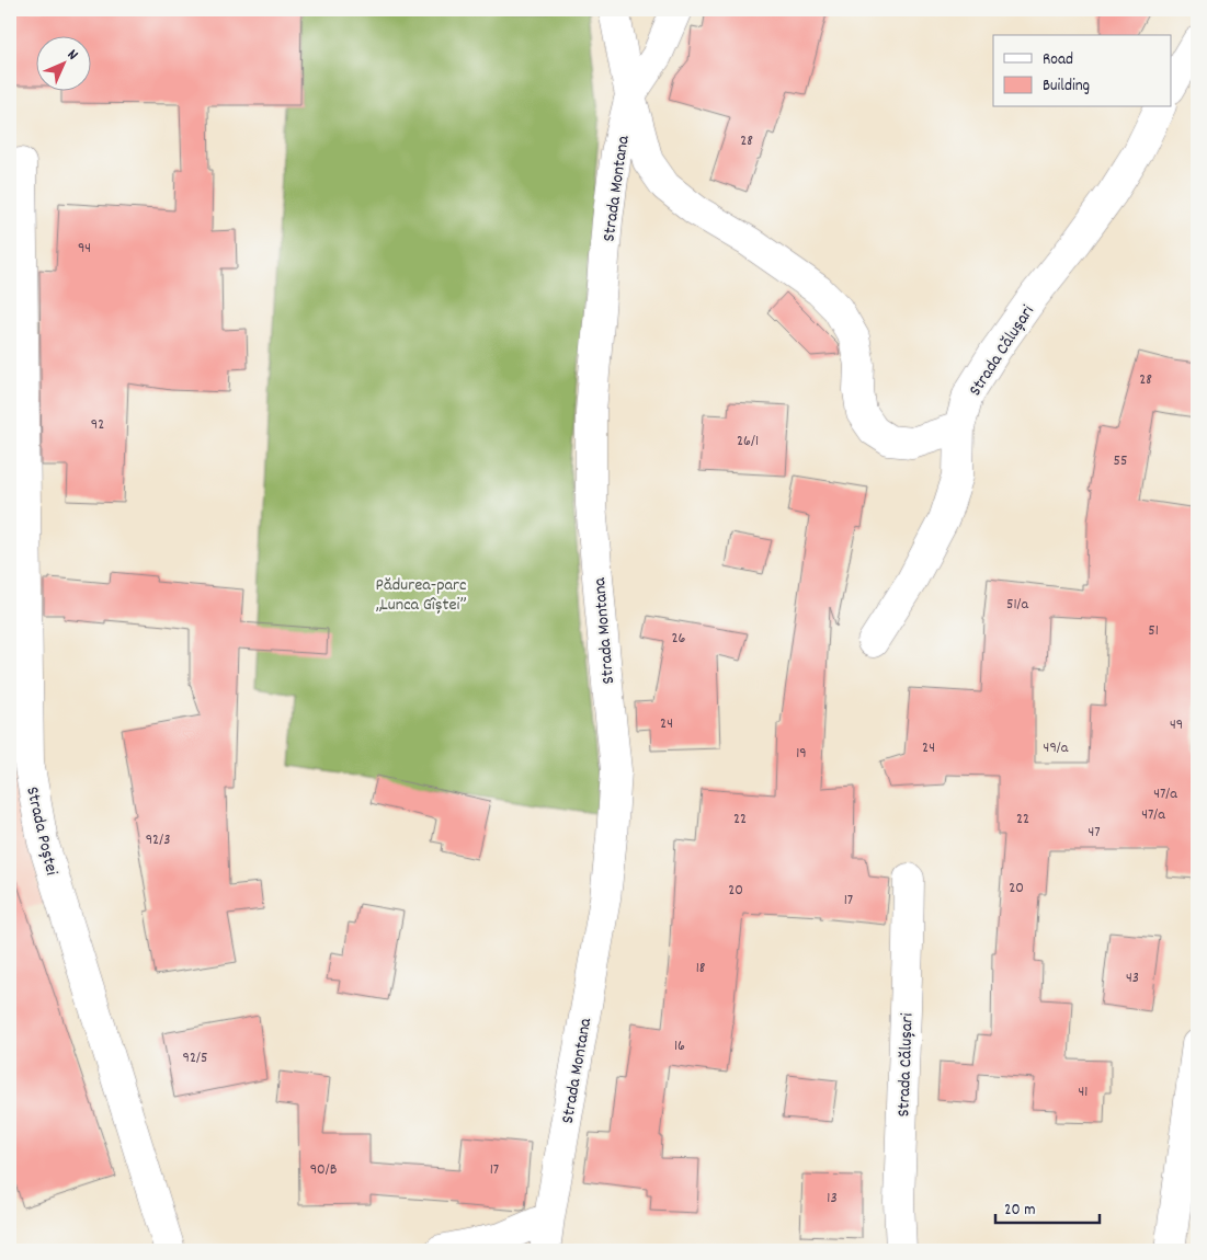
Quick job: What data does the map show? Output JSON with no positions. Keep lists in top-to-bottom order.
{
  "streets": {
    "street": ["Strada Montana", "Strada Călușari", "Strada Poștei"]
  },
  "parks": ["Pădurea-parc „Lunca Gîștei”"],
  "house_numbers": [
    "28",
    "94",
    "28",
    "92",
    "26/1",
    "55",
    "51/a",
    "51",
    "26",
    "24",
    "49",
    "24",
    "49/a",
    "19",
    "47/a",
    "47/a",
    "22",
    "22",
    "47",
    "92/3",
    "20",
    "20",
    "17",
    "18",
    "43",
    "16",
    "92/5",
    "41",
    "90/B",
    "17",
    "13"
  ],
  "legend": ["Road", "Building"],
  "scale_bar": "20 m",
  "north": "top right"
}
